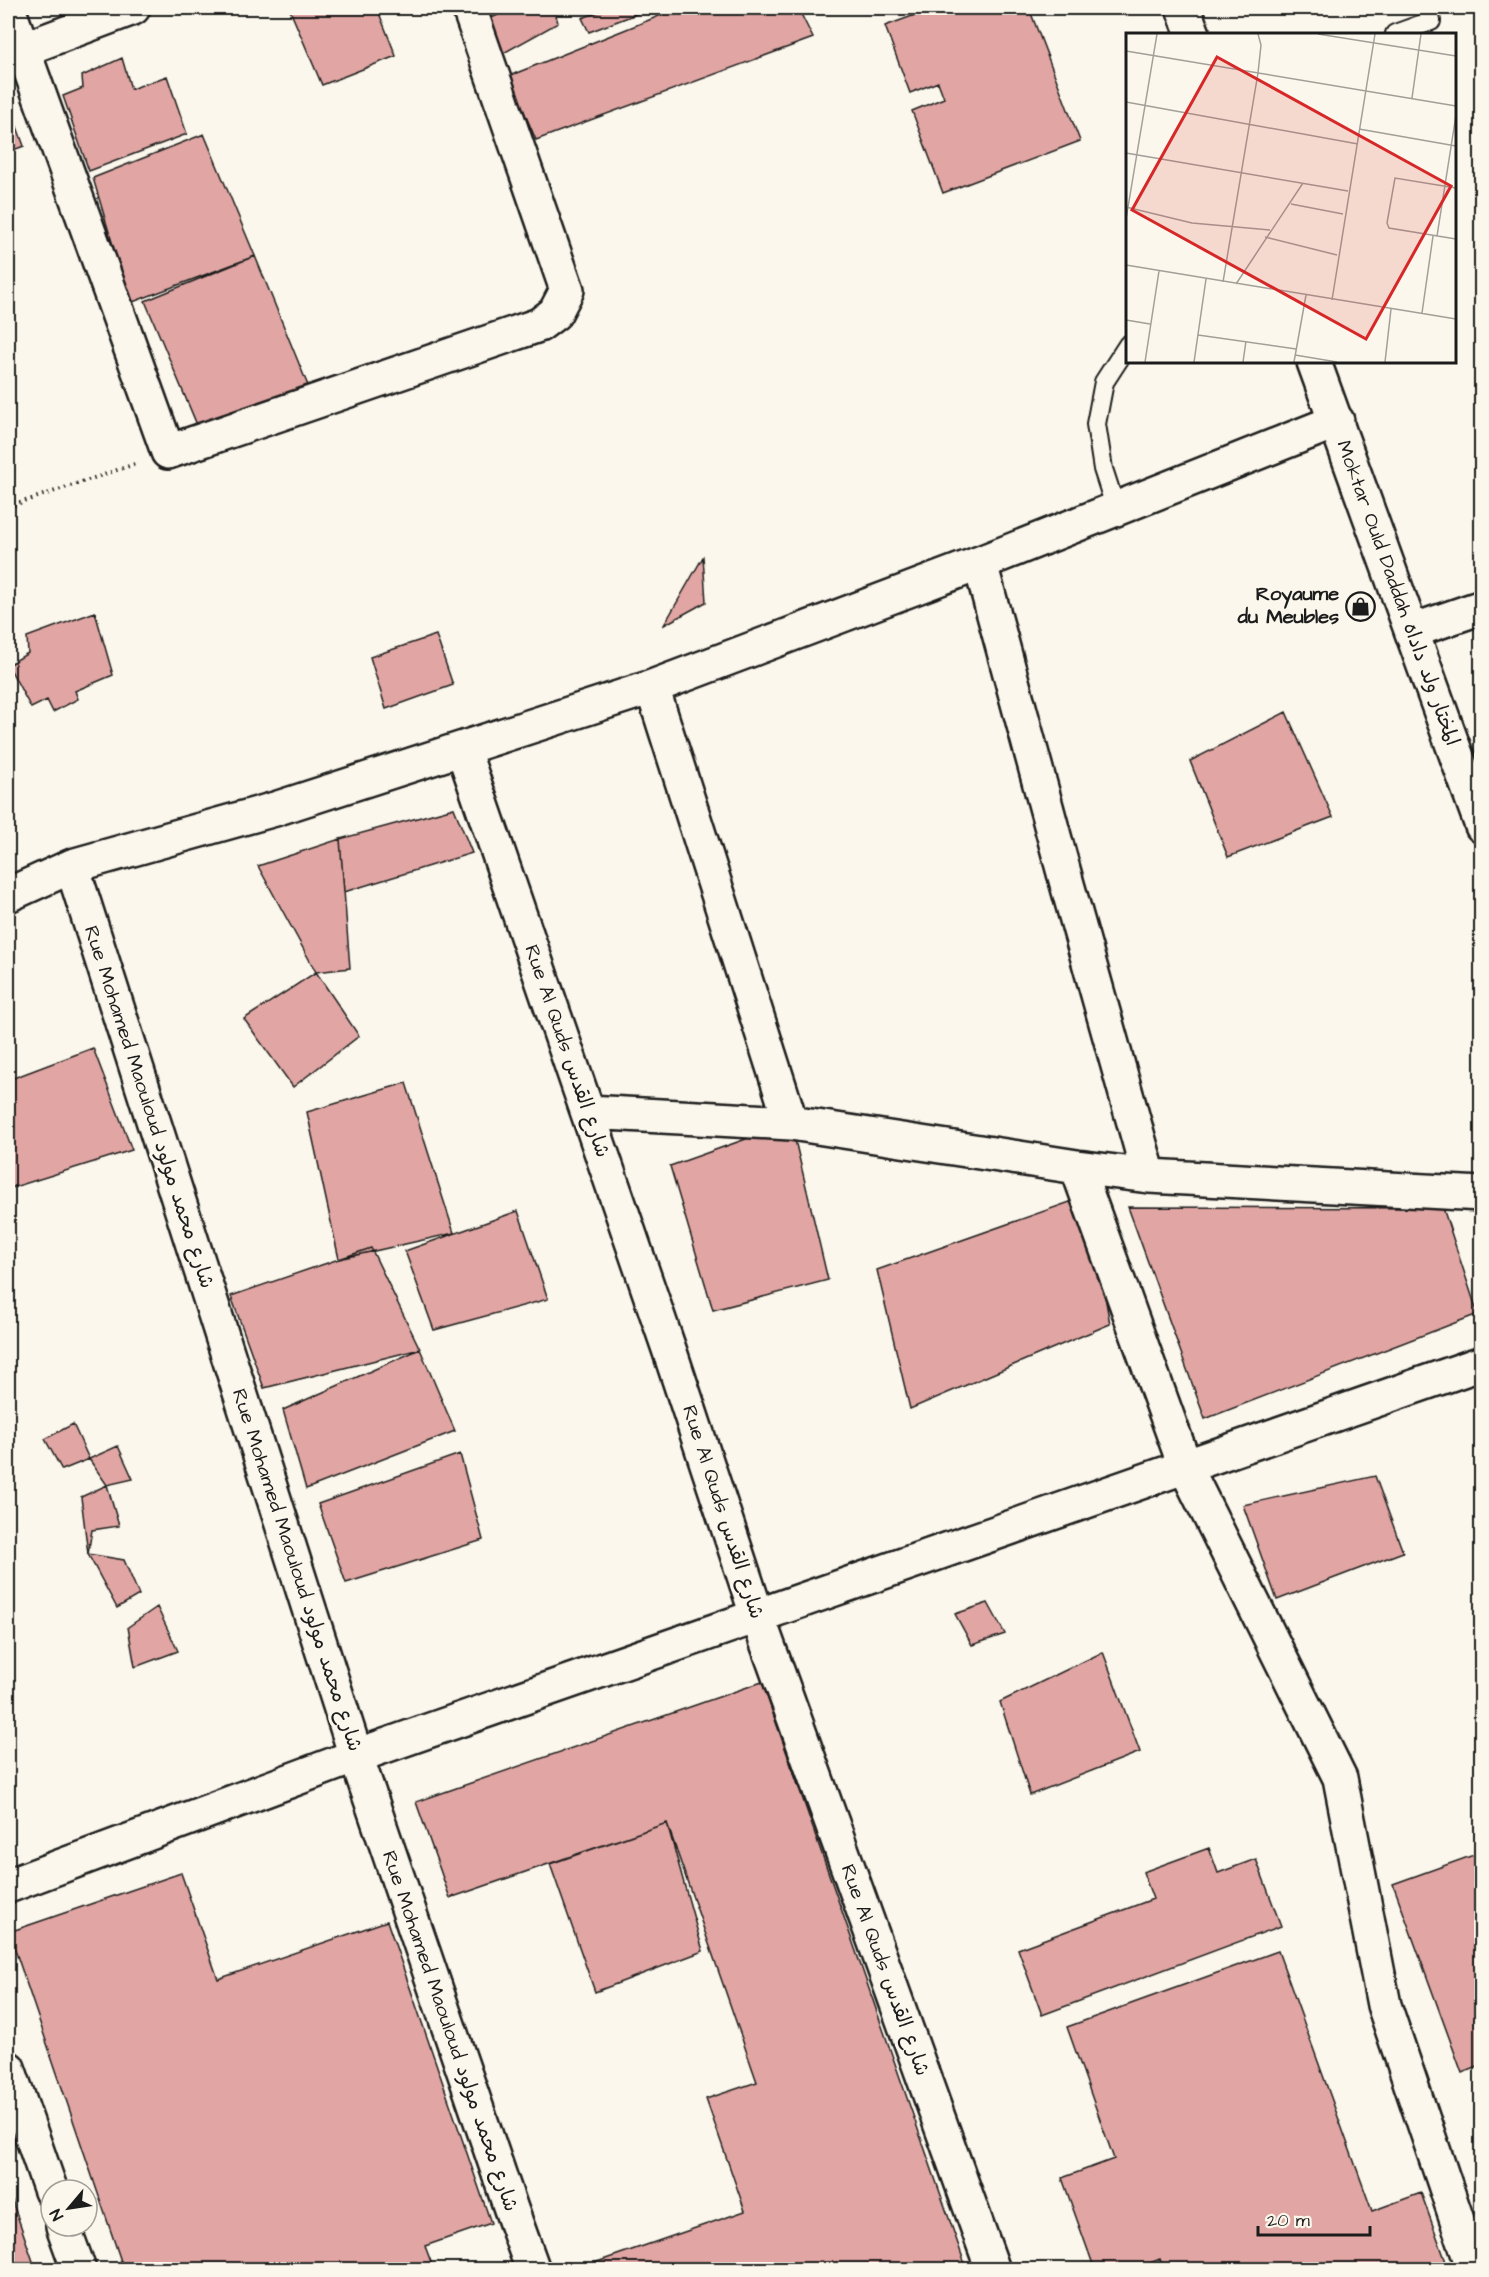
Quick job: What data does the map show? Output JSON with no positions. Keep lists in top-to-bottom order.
{
  "streets": {
    "street": ["Moktar Ould Daddah المختار ولد داداه", "Rue Al Quds شارع القدس", "Rue Mohamed Maouloud شارع محمد مولود"]
  },
  "places": {
    "shop": ["Royaume du Meubles"]
  },
  "scale_bar": "20 m",
  "north": "bottom left"
}
